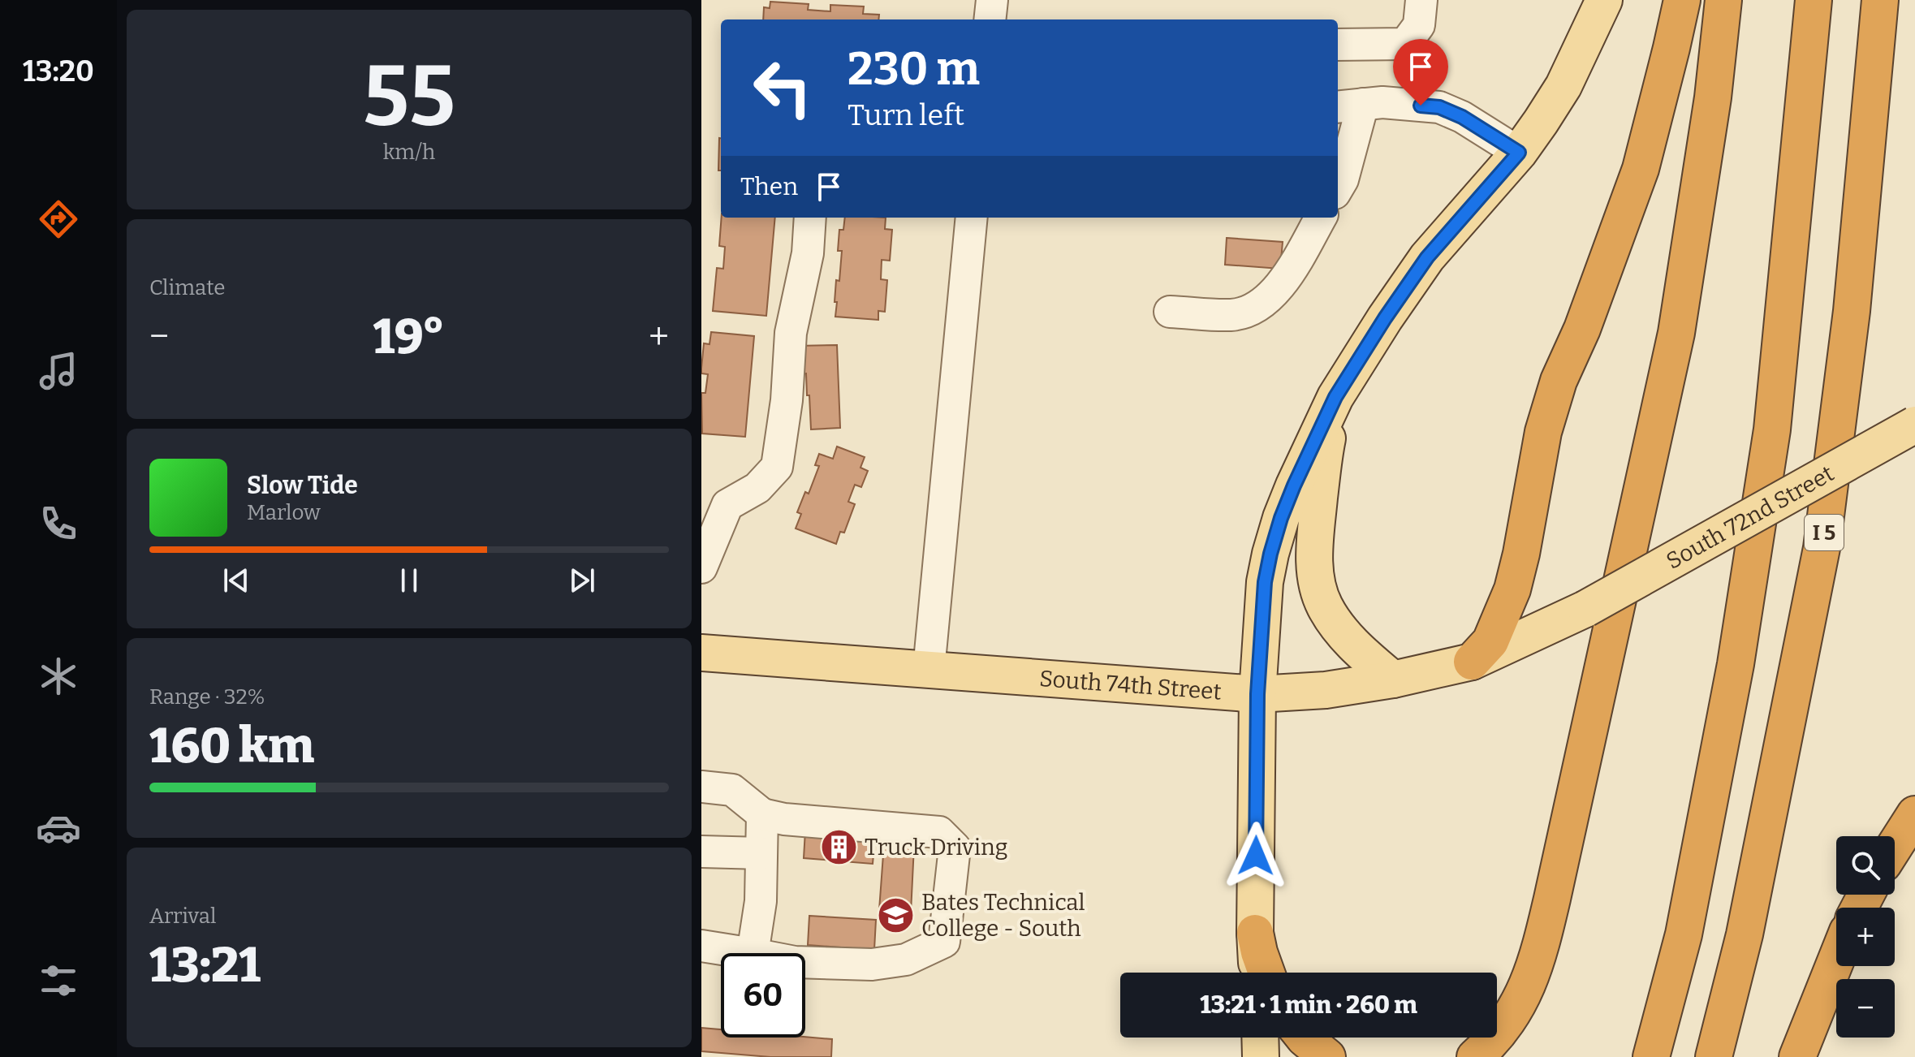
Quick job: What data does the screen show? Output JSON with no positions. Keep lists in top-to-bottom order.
{
  "streets": {
    "highway": ["I 5"],
    "main road": ["South 72nd Street", "South 74th Street"]
  },
  "crossings": [
    ["South 72nd Street", "South 74th Street"]
  ],
  "places": {
    "building": ["Truck Driving"],
    "school or university": ["Bates Technical College - South"]
  },
  "page": {
    "tabs": "13:20",
    "tile": [
      ["55", "km/h"],
      "Climate",
      ["Range · 32%", "160 km"],
      ["Arrival", "13:21"]
    ],
    "turn": ["230 m", "Turn left"],
    "then": "Then",
    "heat": ["−", "19°", "+"],
    "song": ["Slow Tide", "Marlow"],
    "map_buttons": ["+", "−"],
    "limit": "60",
    "trip": "13:21 · 1 min · 260 m"
  }
}
